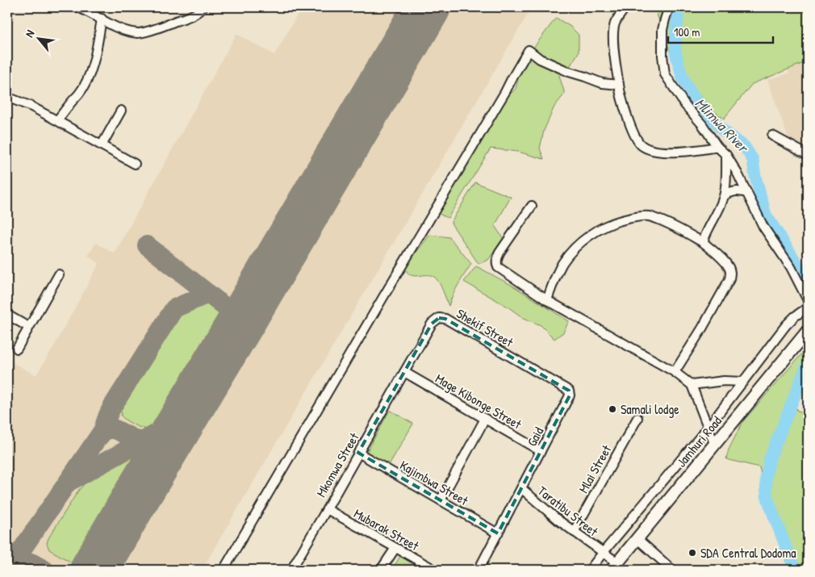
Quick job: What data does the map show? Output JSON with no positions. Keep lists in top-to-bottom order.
{
  "streets": {
    "main road": ["Jamhuri Road"],
    "street": [
      "Shekif Street",
      "Mage Kibonge Street",
      "Gaid",
      "Mkomwa Street",
      "Mlai Street",
      "Kajimbwa Street",
      "Taratibu Street",
      "Mubarak Street"
    ]
  },
  "crossings": [
    ["Shekif Street", "Mage Kibonge Street"],
    ["Shekif Street", "Gaid"],
    ["Shekif Street", "Mkomwa Street"],
    ["Mage Kibonge Street", "Gaid"],
    ["Mage Kibonge Street", "Mkomwa Street"],
    ["Gaid", "Taratibu Street"],
    ["Jamhuri Road", "Taratibu Street"],
    ["Mkomwa Street", "Kajimbwa Street"],
    ["Mkomwa Street", "Mubarak Street"],
    ["Mlai Street", "Taratibu Street"],
    ["Kajimbwa Street", "Taratibu Street"]
  ],
  "water": ["Mlimwa River"],
  "places": ["Samali lodge", "SDA Central Dodoma"],
  "scale_bar": "100 m",
  "north": "top left"
}
